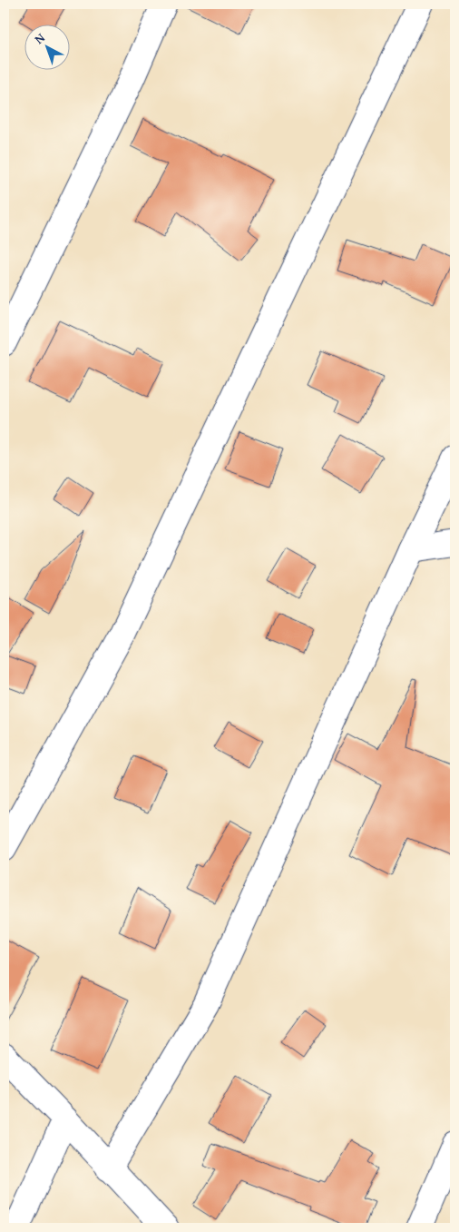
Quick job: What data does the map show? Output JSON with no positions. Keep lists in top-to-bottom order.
{
  "north": "top left"
}
